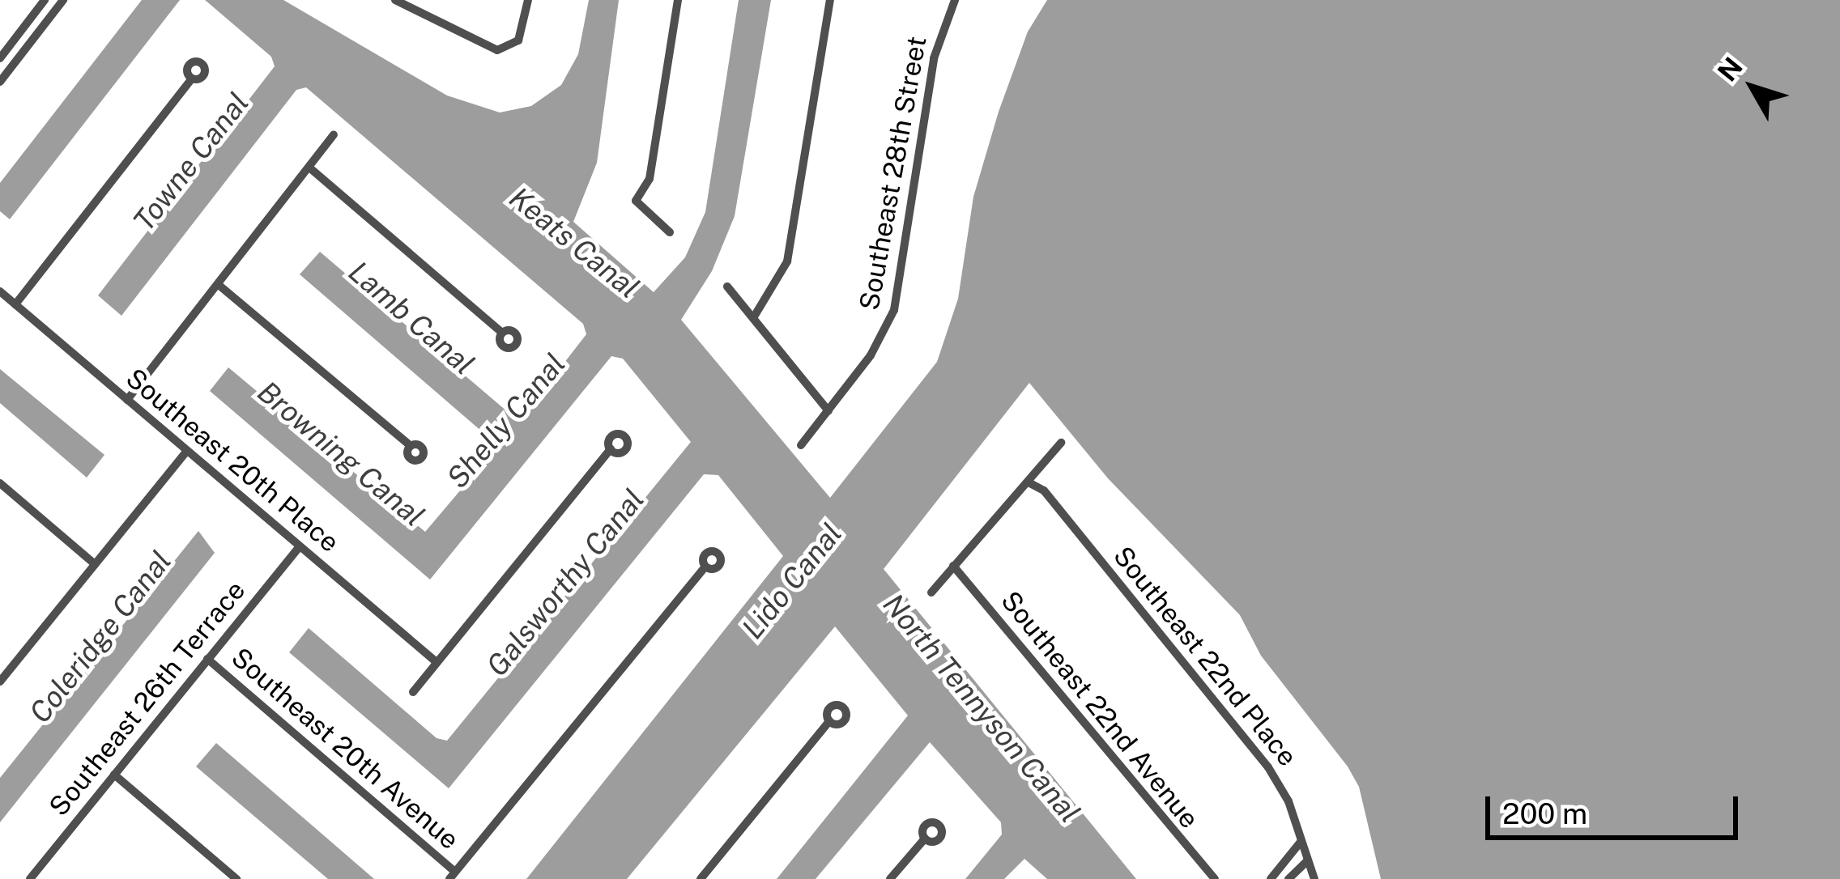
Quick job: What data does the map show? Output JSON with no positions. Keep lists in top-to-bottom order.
{
  "streets": {
    "street": [
      "Southeast 28th Street",
      "Southeast 20th Place",
      "Southeast 22nd Place",
      "Southeast 26th Terrace",
      "Southeast 22nd Avenue",
      "Southeast 20th Avenue"
    ]
  },
  "crossings": [
    ["Southeast 20th Place", "Southeast 26th Terrace"],
    ["Southeast 26th Terrace", "Southeast 20th Avenue"]
  ],
  "water": [
    "Towne Canal",
    "Keats Canal",
    "Lamb Canal",
    "Shelly Canal",
    "Browning Canal",
    "Lido Canal",
    "Galsworthy Canal",
    "Coleridge Canal",
    "North Tennyson Canal"
  ],
  "scale_bar": "200 m",
  "north": "top left"
}
